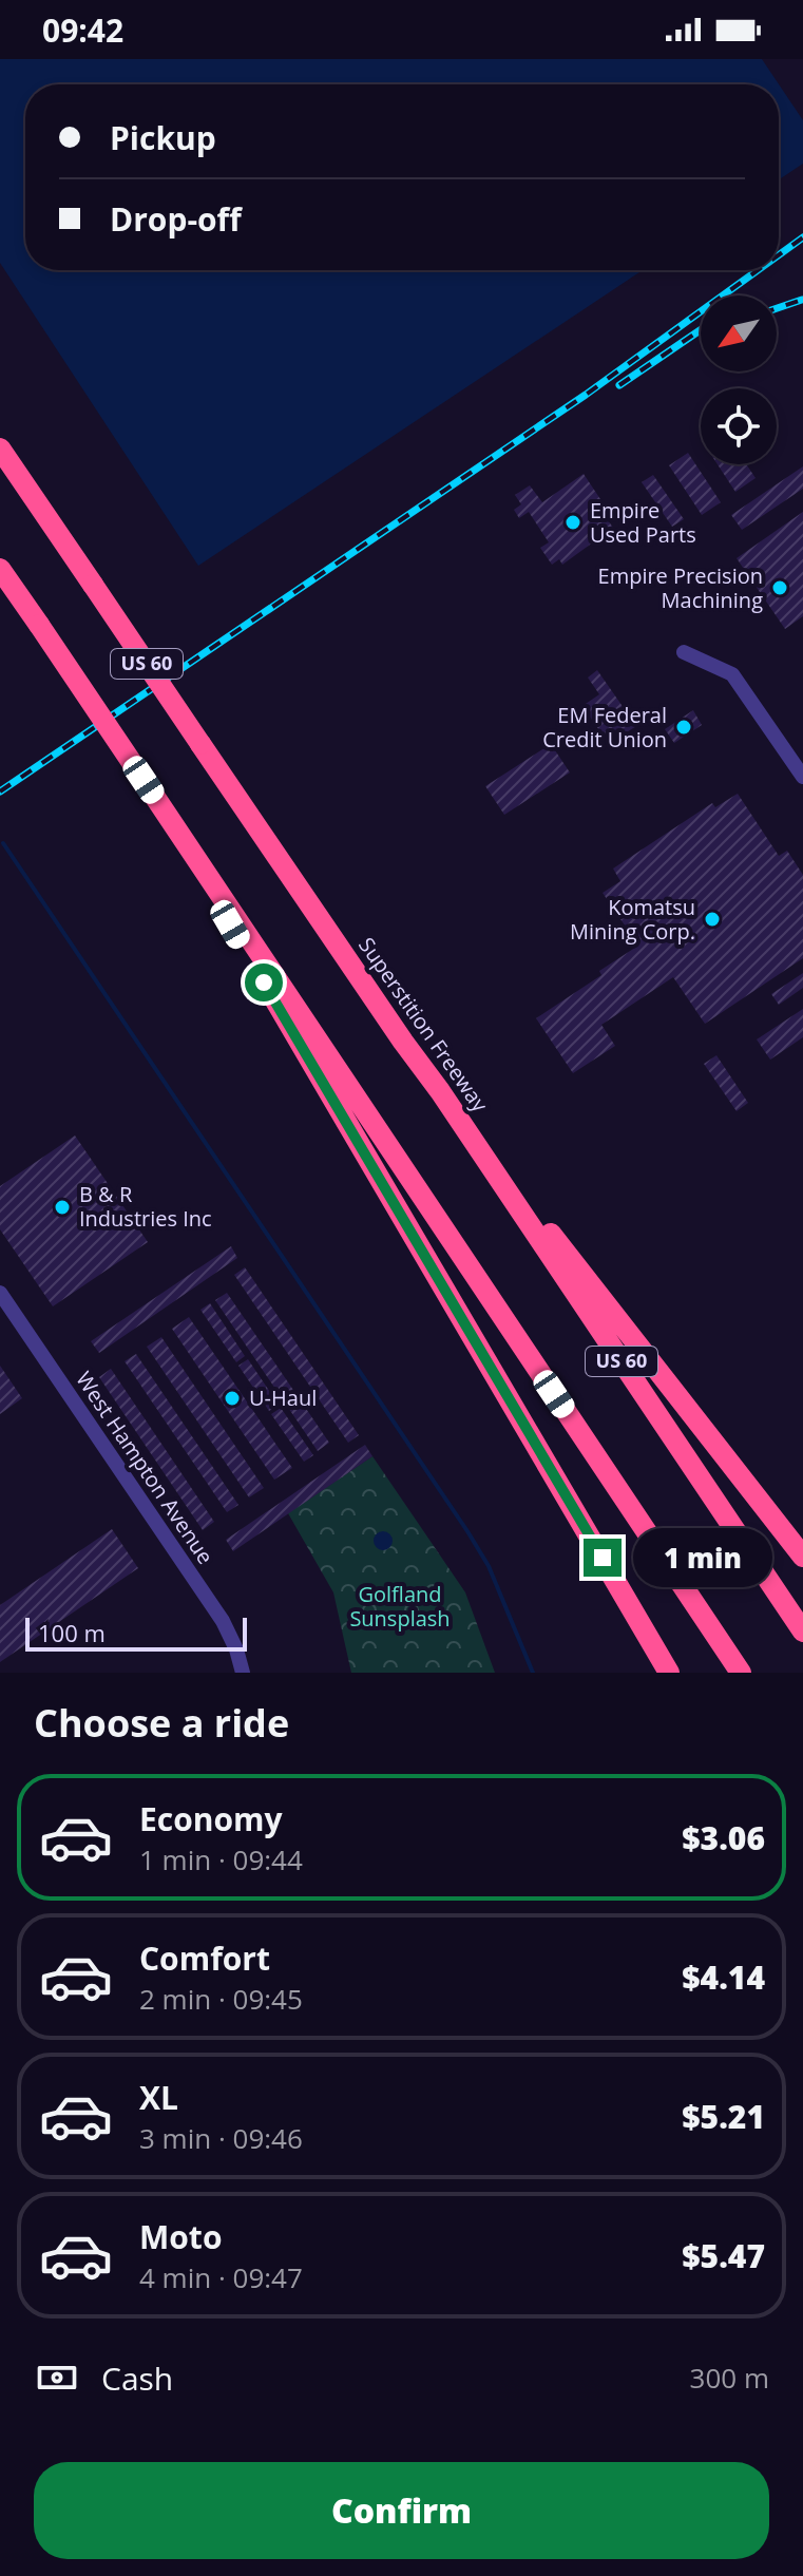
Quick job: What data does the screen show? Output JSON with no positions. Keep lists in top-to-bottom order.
{
  "streets": {
    "highway": ["US 60", "Superstition Freeway"],
    "street": ["West Hampton Avenue"]
  },
  "parks": ["Golfland Sunsplash"],
  "places": [
    "Empire Used Parts",
    "Empire Precision Machining",
    "EM Federal Credit Union",
    "Komatsu Mining Corp.",
    "B & R Industries Inc",
    "U-Haul"
  ],
  "scale_bar": "100 m",
  "north": "bottom left",
  "page": {
    "status": "09:42",
    "banner": ["Pickup", "Drop-off"],
    "bubble": "1 min",
    "scale": "100 m",
    "heading": "Choose a ride",
    "list": [
      {
        "name": "Economy",
        "note": "1 min · 09:44",
        "value": "$3.06"
      },
      {
        "name": "Comfort",
        "note": "2 min · 09:45",
        "value": "$4.14"
      },
      {
        "name": "XL",
        "note": "3 min · 09:46",
        "value": "$5.21"
      },
      {
        "name": "Moto",
        "note": "4 min · 09:47",
        "value": "$5.47"
      }
    ],
    "pay": ["Cash", "300 m"],
    "buttons": "Confirm"
  }
}
